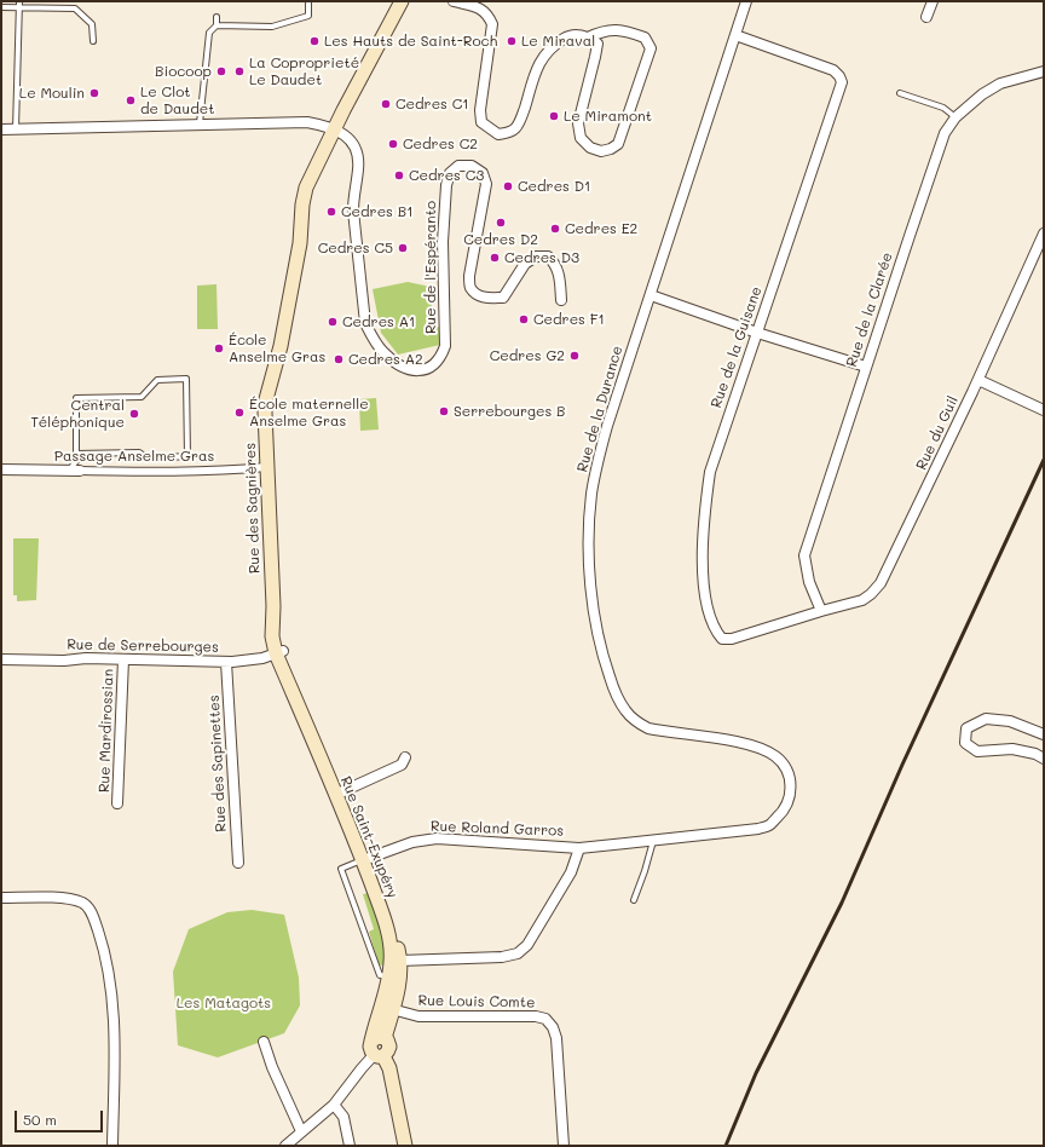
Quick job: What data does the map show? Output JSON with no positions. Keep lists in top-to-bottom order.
{
  "streets": {
    "main road": ["Rue des Sagnières", "Rue Saint-Exupéry"],
    "street": [
      "Rue de l'Espéranto",
      "Rue de la Clarée",
      "Rue de la Guisane",
      "Rue de la Durance",
      "Rue du Guil",
      "Passage Anselme Gras",
      "Rue de Serrebourges",
      "Rue Mardirossian",
      "Rue des Sapinettes",
      "Rue Roland Garros",
      "Rue Louis Comte"
    ]
  },
  "crossings": [
    ["Rue de l'Espéranto", "Rue des Sagnières"],
    ["Rue de la Clarée", "Rue de la Guisane"],
    ["Rue de la Clarée", "Rue du Guil"],
    ["Rue de la Guisane", "Rue de la Durance"],
    ["Rue de la Guisane", "Rue du Guil"],
    ["Rue de la Durance", "Rue Roland Garros"],
    ["Passage Anselme Gras", "Rue des Sagnières"],
    ["Rue des Sagnières", "Rue de Serrebourges"],
    ["Rue des Sagnières", "Rue Saint-Exupéry"],
    ["Rue de Serrebourges", "Rue Mardirossian"],
    ["Rue de Serrebourges", "Rue des Sapinettes"],
    ["Rue de Serrebourges", "Rue Saint-Exupéry"],
    ["Rue Roland Garros", "Rue Saint-Exupéry"],
    ["Rue Saint-Exupéry", "Rue Louis Comte"]
  ],
  "parks": ["Les Matagots"],
  "places": [
    "Les Hauts de Saint-Roch",
    "Le Miraval",
    "Biocoop",
    "La Coproprieté Le Daudet",
    "Le Moulin",
    "Le Clot de Daudet",
    "Cedres C1",
    "Le Miramont",
    "Cedres C2",
    "Cedres C3",
    "Cedres D1",
    "Cedres B1",
    "Cedres D2",
    "Cedres E2",
    "Cedres C5",
    "Cedres D3",
    "Cedres F1",
    "Cedres A1",
    "École Anselme Gras",
    "Cedres G2",
    "Cedres A2",
    "Serrebourges B",
    "École maternelle Anselme Gras",
    "Central Téléphonique"
  ],
  "scale_bar": "50 m"
}
